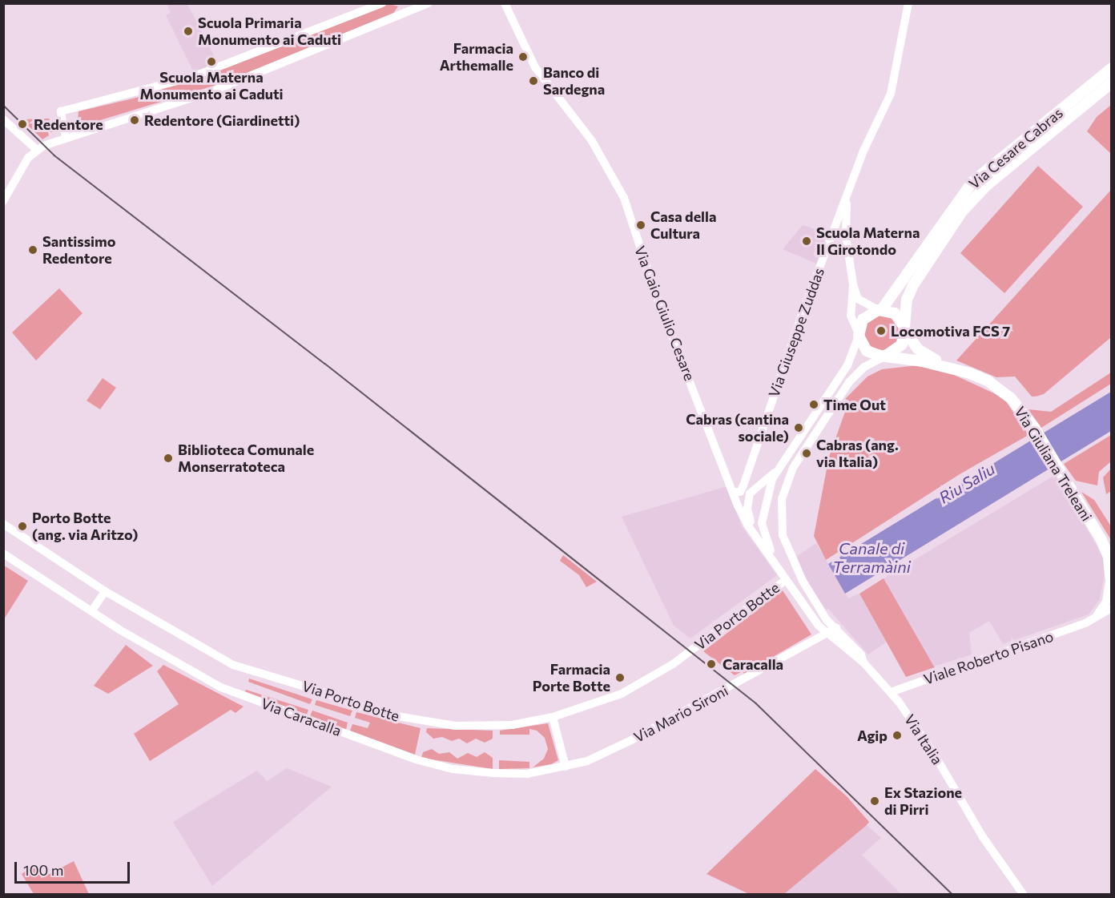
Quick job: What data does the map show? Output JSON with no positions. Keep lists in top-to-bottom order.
{
  "streets": {
    "main road": ["Via Cesare Cabras", "Via Giuliana Treleani"],
    "street": [
      "Via Gaio Giulio Cesare",
      "Via Giuseppe Zuddas",
      "Via Porto Botte",
      "Viale Roberto Pisano",
      "Via Mario Sironi",
      "Via Caracalla",
      "Via Italia"
    ]
  },
  "crossings": [
    ["Via Cesare Cabras", "Via Giuliana Treleani"],
    ["Via Cesare Cabras", "Via Italia"],
    ["Via Giuliana Treleani", "Viale Roberto Pisano"],
    ["Via Giuliana Treleani", "Via Italia"],
    ["Via Porto Botte", "Via Italia"],
    ["Viale Roberto Pisano", "Via Italia"],
    ["Via Mario Sironi", "Via Caracalla"],
    ["Via Mario Sironi", "Via Italia"]
  ],
  "water": ["Riu Saliu", "Canale di Terramàini"],
  "places": [
    "Scuola Primaria Monumento ai Caduti",
    "Farmacia Arthemalle",
    "Scuola Materna Monumento ai Caduti",
    "Banco di Sardegna",
    "Redentore (Giardinetti)",
    "Redentore",
    "Casa della Cultura",
    "Scuola Materna Il Girotondo",
    "Santissimo Redentore",
    "Locomotiva FCS 7",
    "Time Out",
    "Cabras (cantina sociale)",
    "Cabras (ang. via Italia)",
    "Biblioteca Comunale Monserratoteca",
    "Porto Botte (ang. via Aritzo)",
    "Caracalla",
    "Farmacia Porte Botte",
    "Agip",
    "Ex Stazione di Pirri"
  ],
  "scale_bar": "100 m"
}
